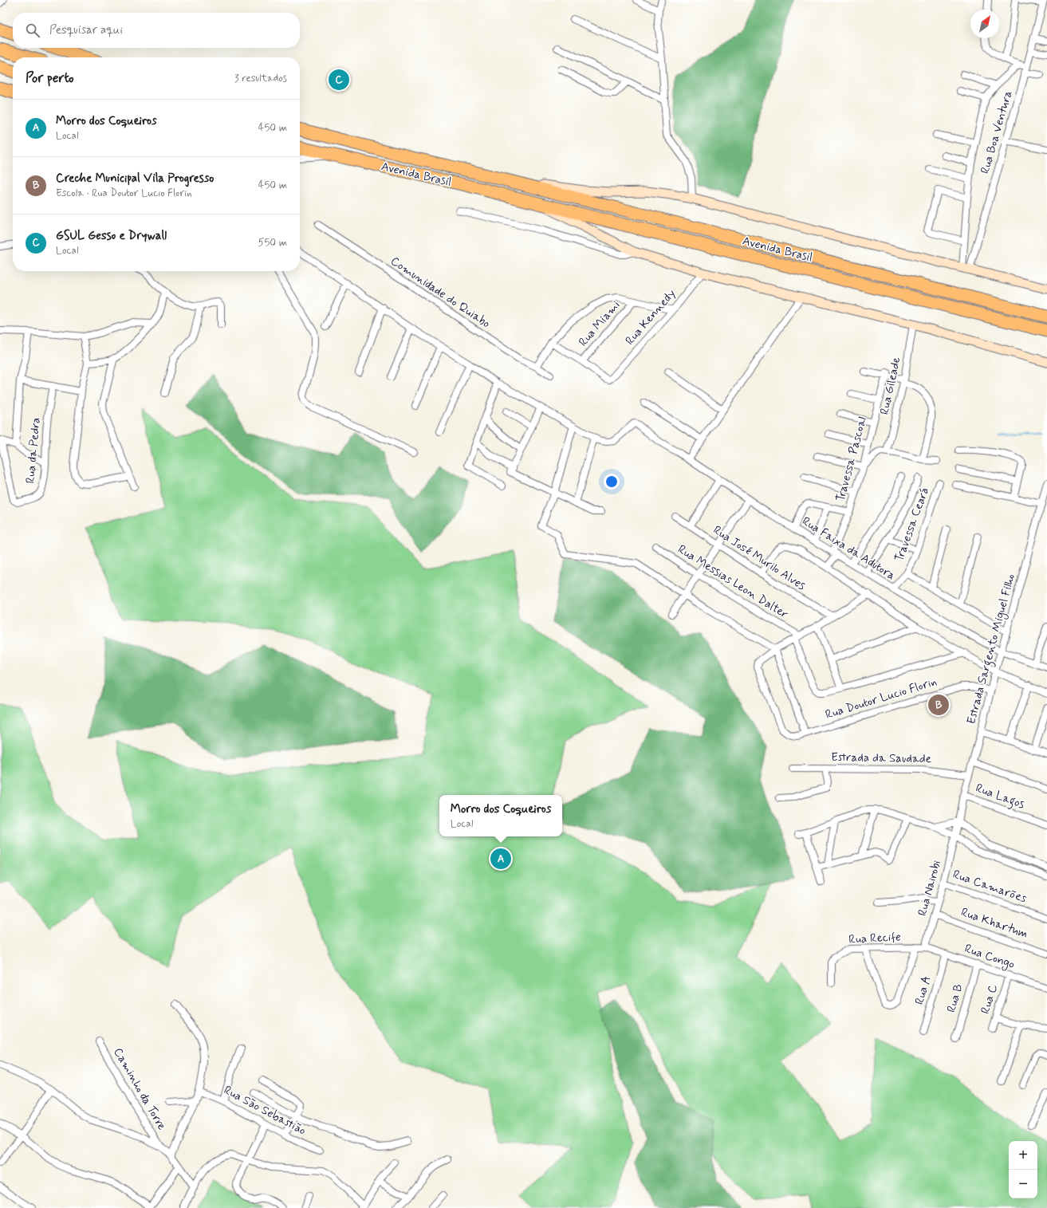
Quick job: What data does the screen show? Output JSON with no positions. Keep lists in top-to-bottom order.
{
  "streets": {
    "highway": ["Avenida Brasil"],
    "street": [
      "Rua Boa Ventura",
      "Comunidade do Quiabo",
      "Rua Kennedy",
      "Rua Miami",
      "Rua Gileade",
      "Rua da Pedra",
      "Travessa Pascoal",
      "Travessa Ceará",
      "Rua Faixa da Adutora",
      "Rua José Murilo Alves",
      "Rua Messias Leon Dalter",
      "Estrada Sargento Miguel Filho",
      "Rua Doutor Lucio Florin",
      "Estrada da Saudade",
      "Rua Lagos",
      "Rua Camarões",
      "Rua Nairobi",
      "Rua Khartum",
      "Rua Recife",
      "Rua Congo",
      "Rua A",
      "Rua B",
      "Rua C",
      "Caminho da Torre",
      "Rua São Sebastião"
    ]
  },
  "crossings": [
    ["Rua Boa Ventura", "Avenida Brasil"],
    ["Avenida Brasil", "Rua Kennedy"],
    ["Avenida Brasil", "Rua Gileade"],
    ["Rua Kennedy", "Rua Miami"],
    ["Travessa Pascoal", "Rua Faixa da Adutora"],
    ["Travessa Ceará", "Rua Faixa da Adutora"],
    ["Rua Faixa da Adutora", "Estrada Sargento Miguel Filho"],
    ["Estrada Sargento Miguel Filho", "Rua Doutor Lucio Florin"],
    ["Estrada Sargento Miguel Filho", "Estrada da Saudade"],
    ["Estrada Sargento Miguel Filho", "Rua Lagos"],
    ["Estrada Sargento Miguel Filho", "Rua Nairobi"],
    ["Rua Camarões", "Rua Nairobi"],
    ["Rua Nairobi", "Rua Khartum"],
    ["Rua Nairobi", "Rua Recife"],
    ["Rua Nairobi", "Rua Congo"],
    ["Rua Recife", "Rua Congo"],
    ["Rua Congo", "Rua A"],
    ["Rua Congo", "Rua B"],
    ["Rua Congo", "Rua C"],
    ["Caminho da Torre", "Rua São Sebastião"]
  ],
  "north": "top right",
  "page": {
    "search": "Pesquisar aqui",
    "heading": ["Por perto", "3 resultados"],
    "pins": ["C", "B", "A"],
    "list": [
      {
        "mark": "A",
        "name": "Morro dos Coqueiros",
        "note": "Local",
        "value": "450 m"
      },
      {
        "mark": "B",
        "name": "Creche Municipal Vila Progresso",
        "note": "Escola · Rua Doutor Lucio Florin",
        "value": "450 m"
      },
      {
        "mark": "C",
        "name": "GSUL Gesso e Drywall",
        "note": "Local",
        "value": "550 m"
      }
    ],
    "popup": ["Morro dos Coqueiros", "Local"],
    "map_buttons": ["+", "−"]
  }
}
